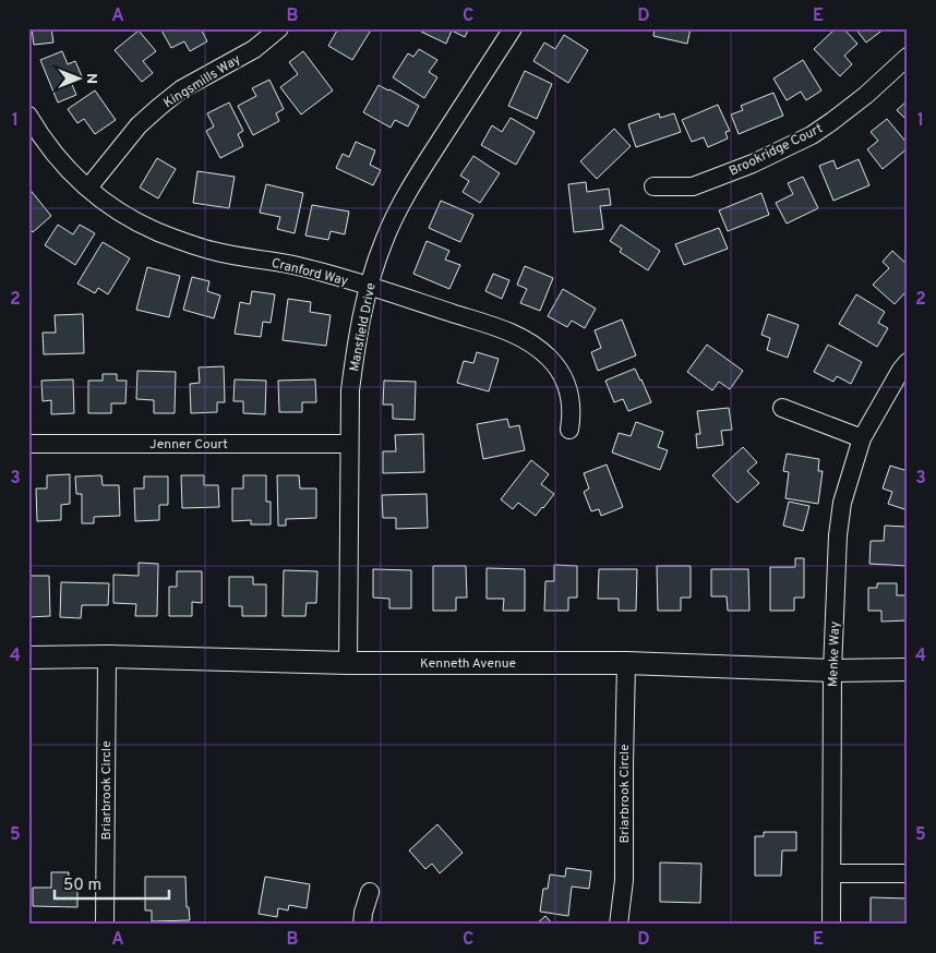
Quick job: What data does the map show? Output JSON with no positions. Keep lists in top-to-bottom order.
{
  "streets": {
    "main road": ["Kenneth Avenue"],
    "street": [
      "Kingsmills Way",
      "Brookridge Court",
      "Cranford Way",
      "Mansfield Drive",
      "Jenner Court",
      "Menke Way",
      "Briarbrook Circle"
    ]
  },
  "crossings": [
    ["Kingsmills Way", "Cranford Way"],
    ["Cranford Way", "Mansfield Drive"],
    ["Mansfield Drive", "Jenner Court"],
    ["Mansfield Drive", "Kenneth Avenue"],
    ["Menke Way", "Kenneth Avenue"],
    ["Kenneth Avenue", "Briarbrook Circle"]
  ],
  "scale_bar": "50 m",
  "north": "right",
  "grid": {
    "columns": [
      "A",
      "B",
      "C",
      "D",
      "E"
    ],
    "rows": [
      "1",
      "2",
      "3",
      "4",
      "5"
    ]
  }
}
